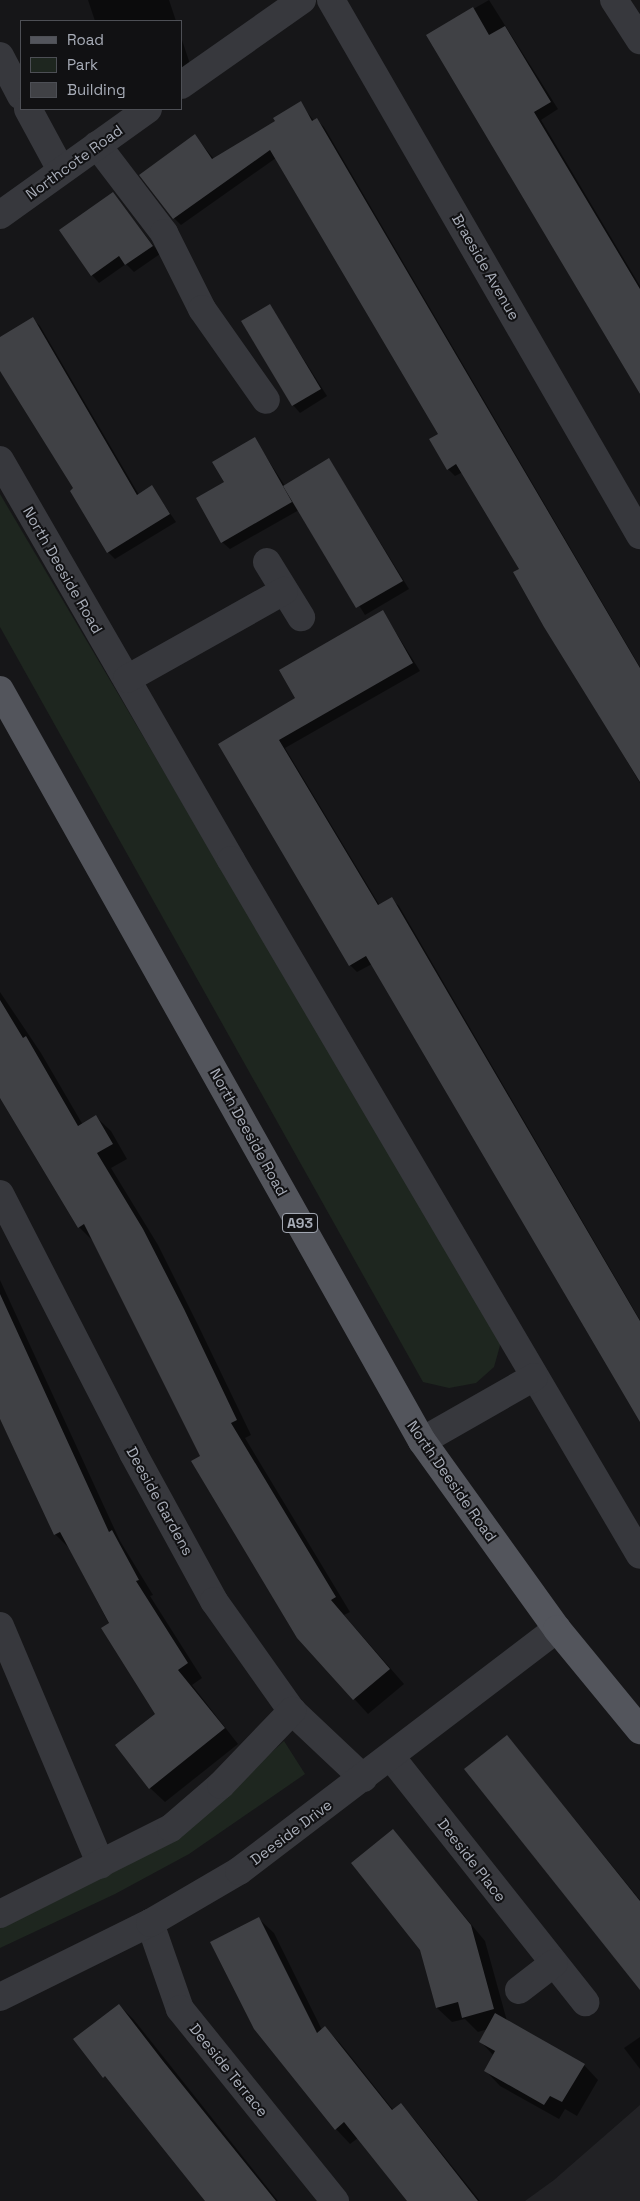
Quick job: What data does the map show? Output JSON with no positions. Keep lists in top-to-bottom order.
{
  "streets": {
    "main road": ["North Deeside Road", "A93"],
    "street": [
      "Northcote Road",
      "Braeside Avenue",
      "Deeside Gardens",
      "Deeside Drive",
      "Deeside Place",
      "Deeside Terrace"
    ]
  },
  "crossings": [
    ["North Deeside Road", "Deeside Drive"],
    ["Deeside Gardens", "Deeside Drive"],
    ["Deeside Drive", "Deeside Place"],
    ["Deeside Drive", "Deeside Terrace"]
  ],
  "legend": ["Road", "Park", "Building"]
}
